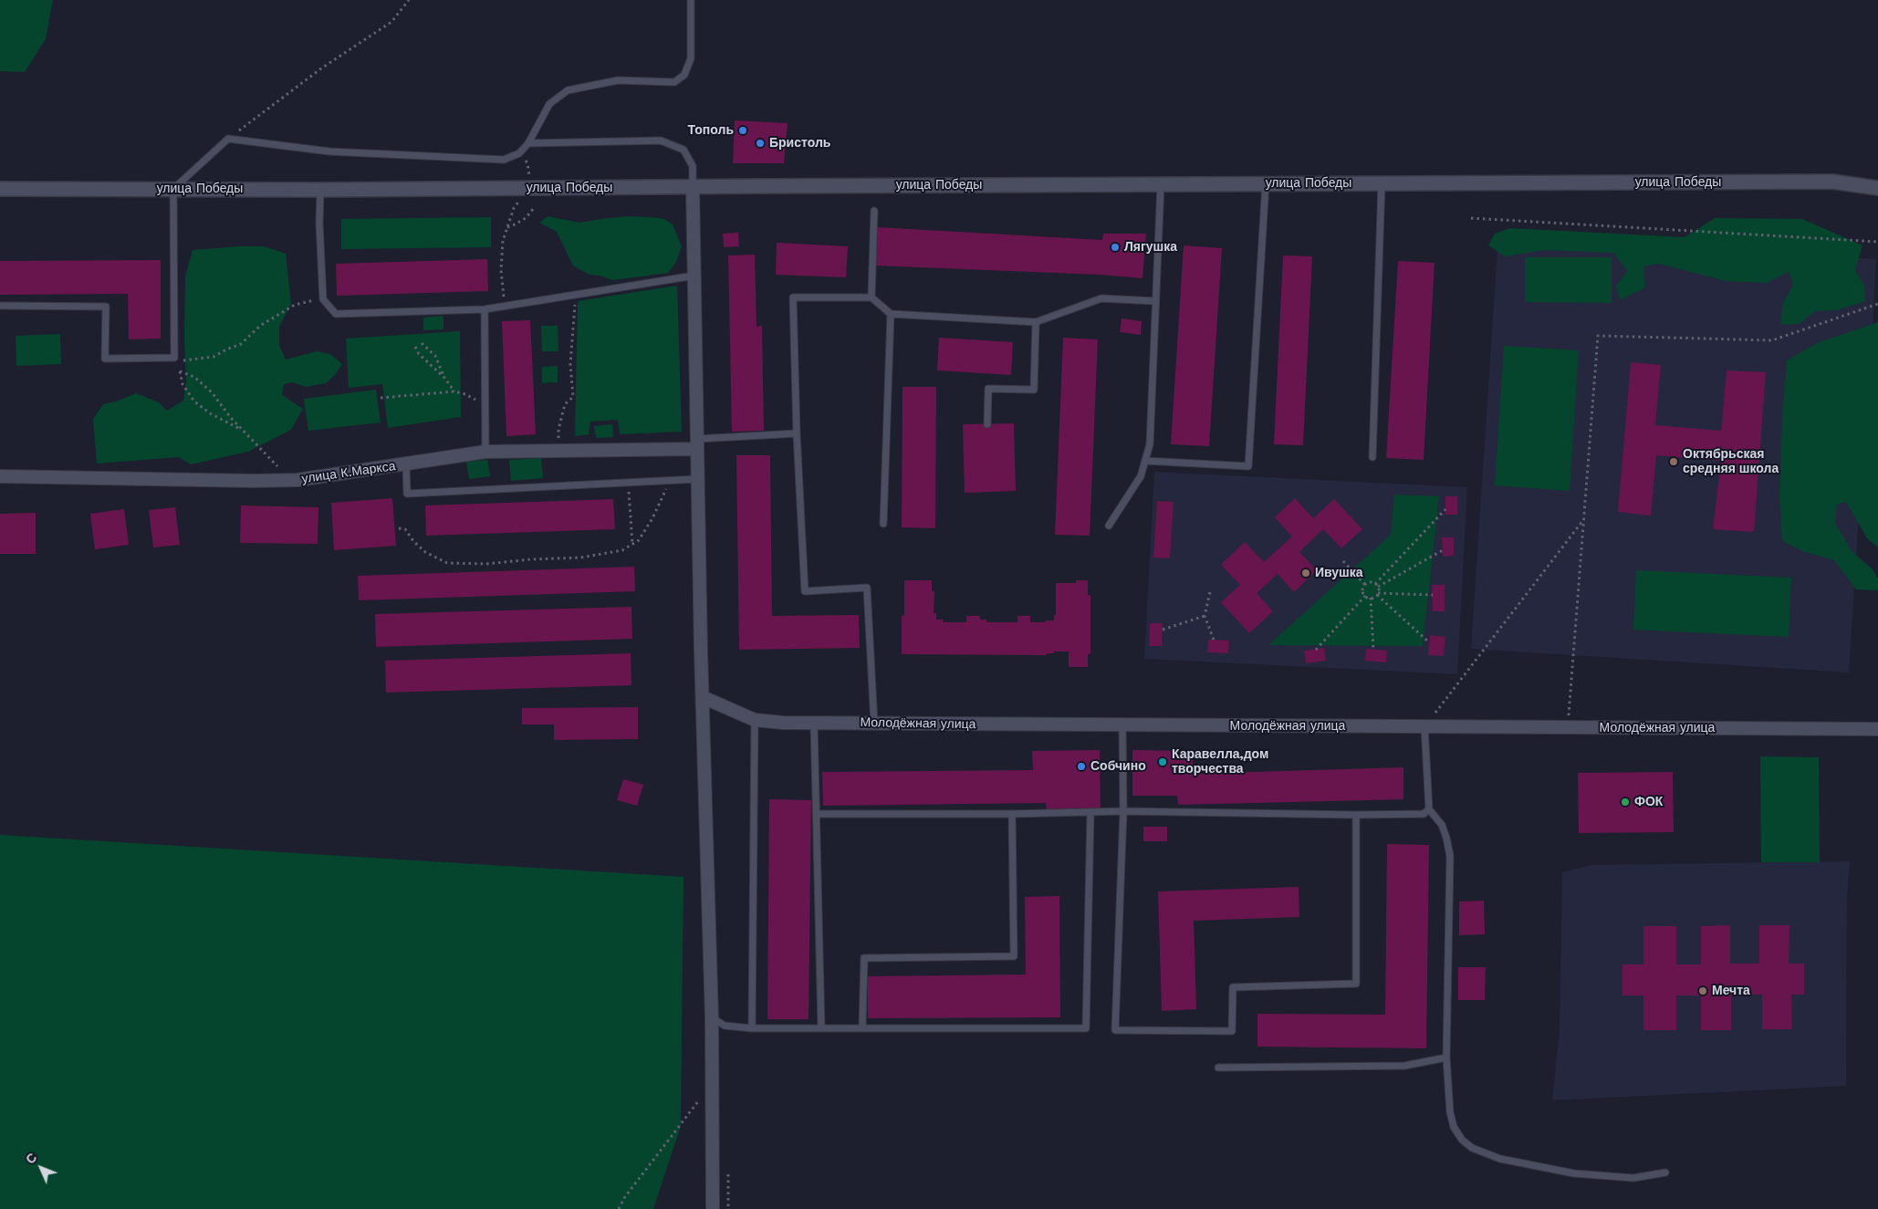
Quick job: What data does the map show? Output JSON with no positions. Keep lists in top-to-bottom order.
{
  "streets": {
    "street": ["улица Победы", "улица К.Маркса", "Молодёжная улица"]
  },
  "places": [
    "Тополь",
    "Бристоль",
    "Лягушка",
    "Октябрьская средняя школа",
    "Ивушка",
    "Каравелла,дом творчества",
    "Собчино",
    "ФОК",
    "Мечта"
  ],
  "north": "top left"
}
